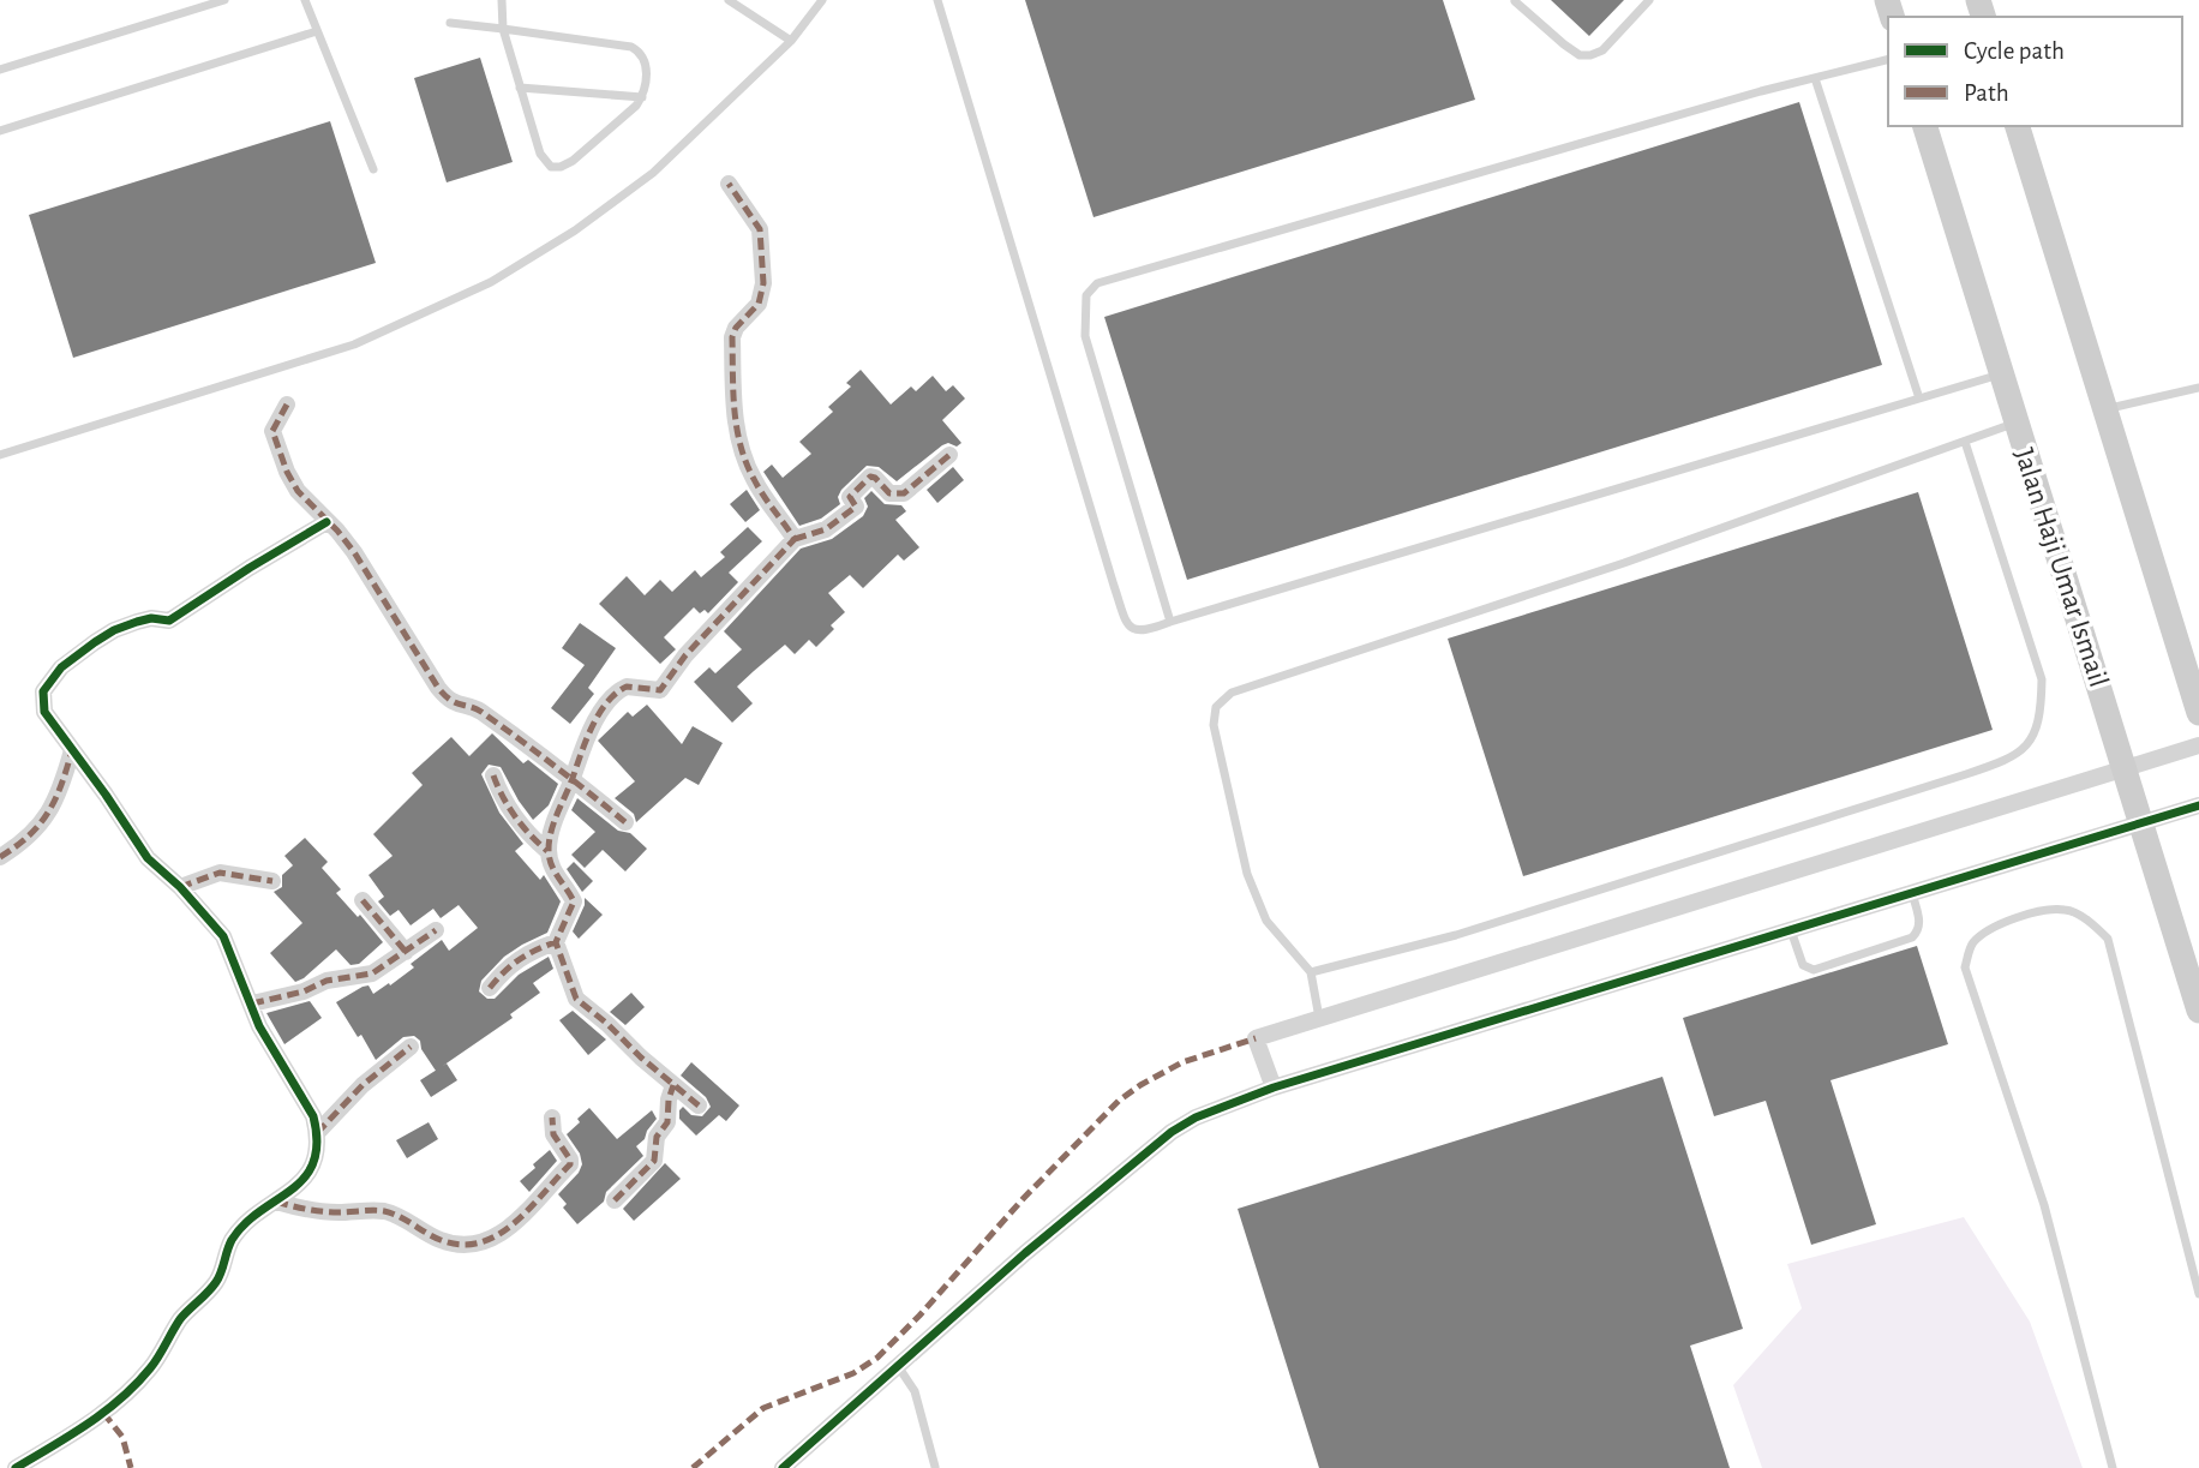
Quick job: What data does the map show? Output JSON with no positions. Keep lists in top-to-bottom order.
{
  "streets": {
    "main road": ["Jalan Haji Umar Ismail"]
  },
  "legend": ["Cycle path", "Path"]
}
